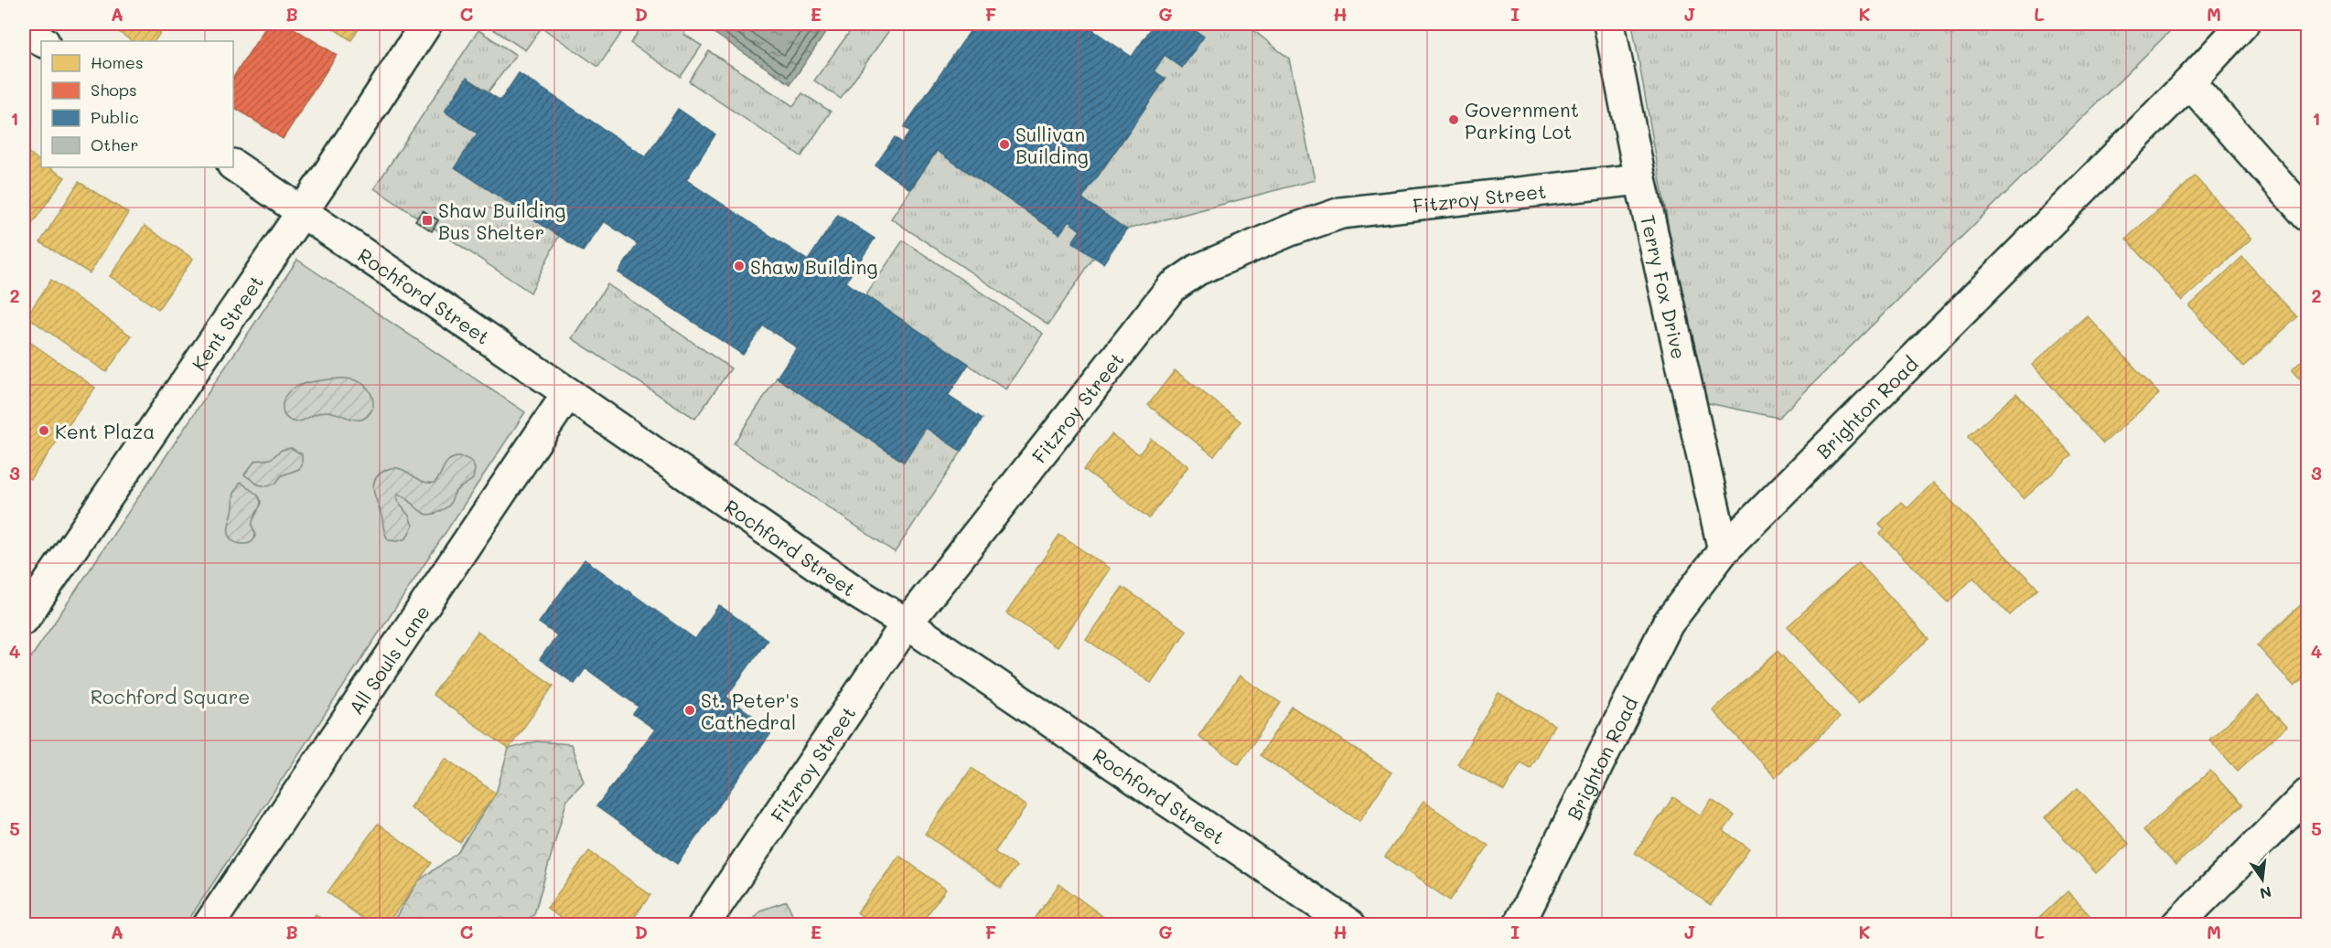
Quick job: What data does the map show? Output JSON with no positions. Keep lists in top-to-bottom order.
{
  "streets": {
    "street": [
      "Fitzroy Street",
      "Terry Fox Drive",
      "Rochford Street",
      "Kent Street",
      "Brighton Road",
      "All Souls Lane"
    ]
  },
  "crossings": [
    ["Fitzroy Street", "Terry Fox Drive"],
    ["Fitzroy Street", "Rochford Street"],
    ["Terry Fox Drive", "Brighton Road"],
    ["Rochford Street", "Kent Street"],
    ["Rochford Street", "All Souls Lane"]
  ],
  "parks": ["Rochford Square"],
  "places": {
    "other": [
      "Government Parking Lot",
      "Sullivan Building",
      "Shaw Building",
      "Kent Plaza",
      "St. Peter's Cathedral"
    ],
    "transit": ["Shaw Building Bus Shelter"]
  },
  "legend": [
    "Homes",
    "Shops",
    "Public",
    "Other"
  ],
  "north": "bottom",
  "grid": {
    "columns": [
      "A",
      "B",
      "C",
      "D",
      "E",
      "F",
      "G",
      "H",
      "I",
      "J",
      "K",
      "L",
      "M"
    ],
    "rows": [
      "1",
      "2",
      "3",
      "4",
      "5"
    ]
  }
}
